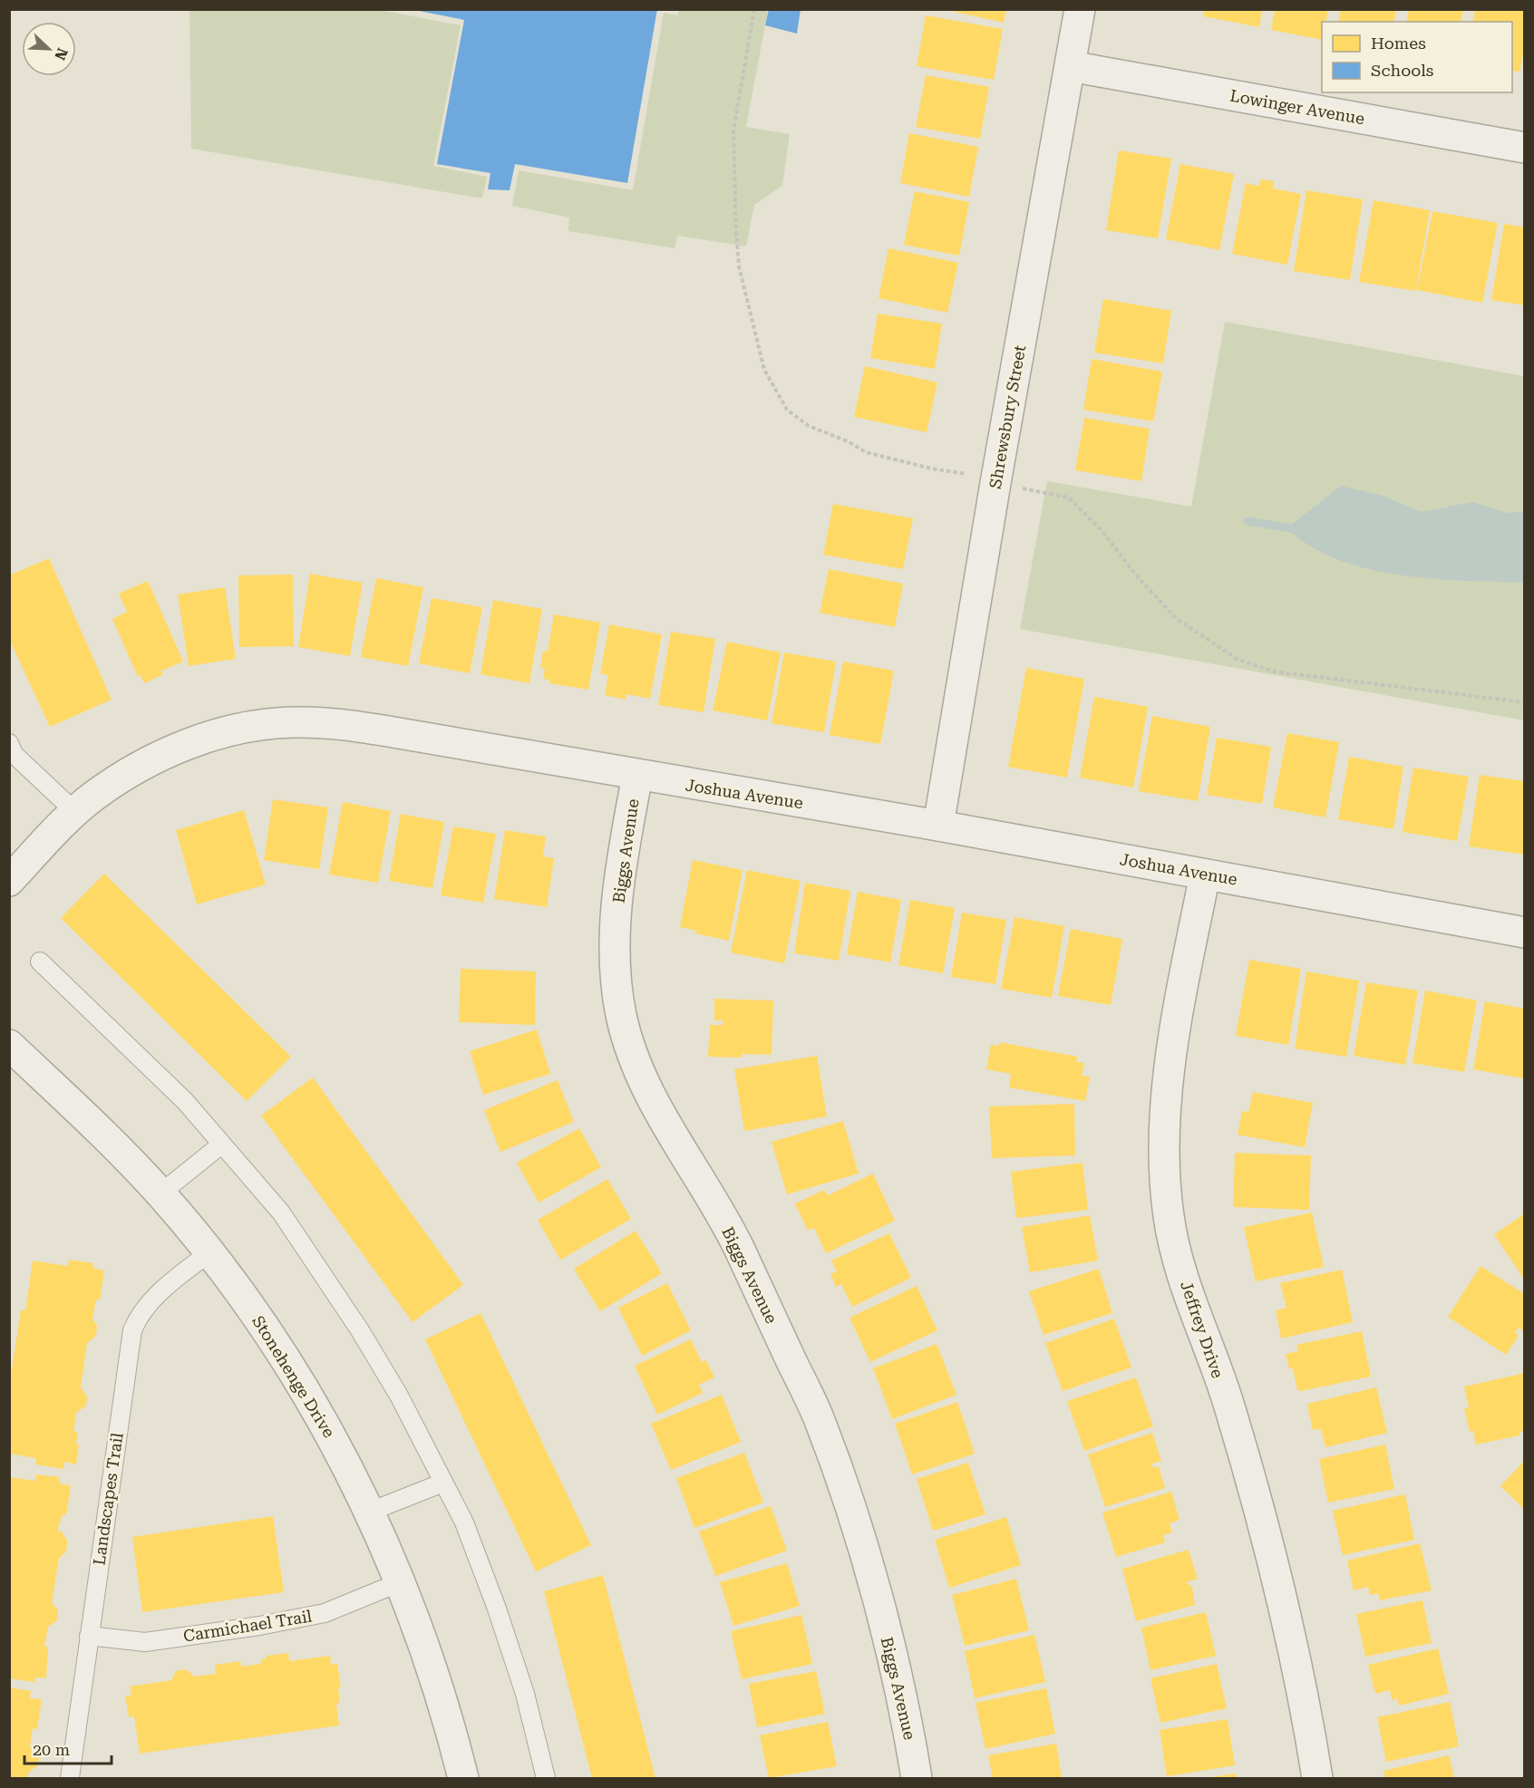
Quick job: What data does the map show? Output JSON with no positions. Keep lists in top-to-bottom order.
{
  "streets": {
    "street": [
      "Lowinger Avenue",
      "Shrewsbury Street",
      "Joshua Avenue",
      "Biggs Avenue",
      "Jeffrey Drive",
      "Stonehenge Drive"
    ],
    "lane": ["Landscapes Trail", "Carmichael Trail"]
  },
  "crossings": [
    ["Lowinger Avenue", "Shrewsbury Street"],
    ["Shrewsbury Street", "Joshua Avenue"],
    ["Joshua Avenue", "Biggs Avenue"],
    ["Joshua Avenue", "Jeffrey Drive"],
    ["Stonehenge Drive", "Landscapes Trail"],
    ["Stonehenge Drive", "Carmichael Trail"],
    ["Landscapes Trail", "Carmichael Trail"]
  ],
  "legend": ["Homes", "Schools"],
  "scale_bar": "20 m",
  "north": "bottom right"
}
